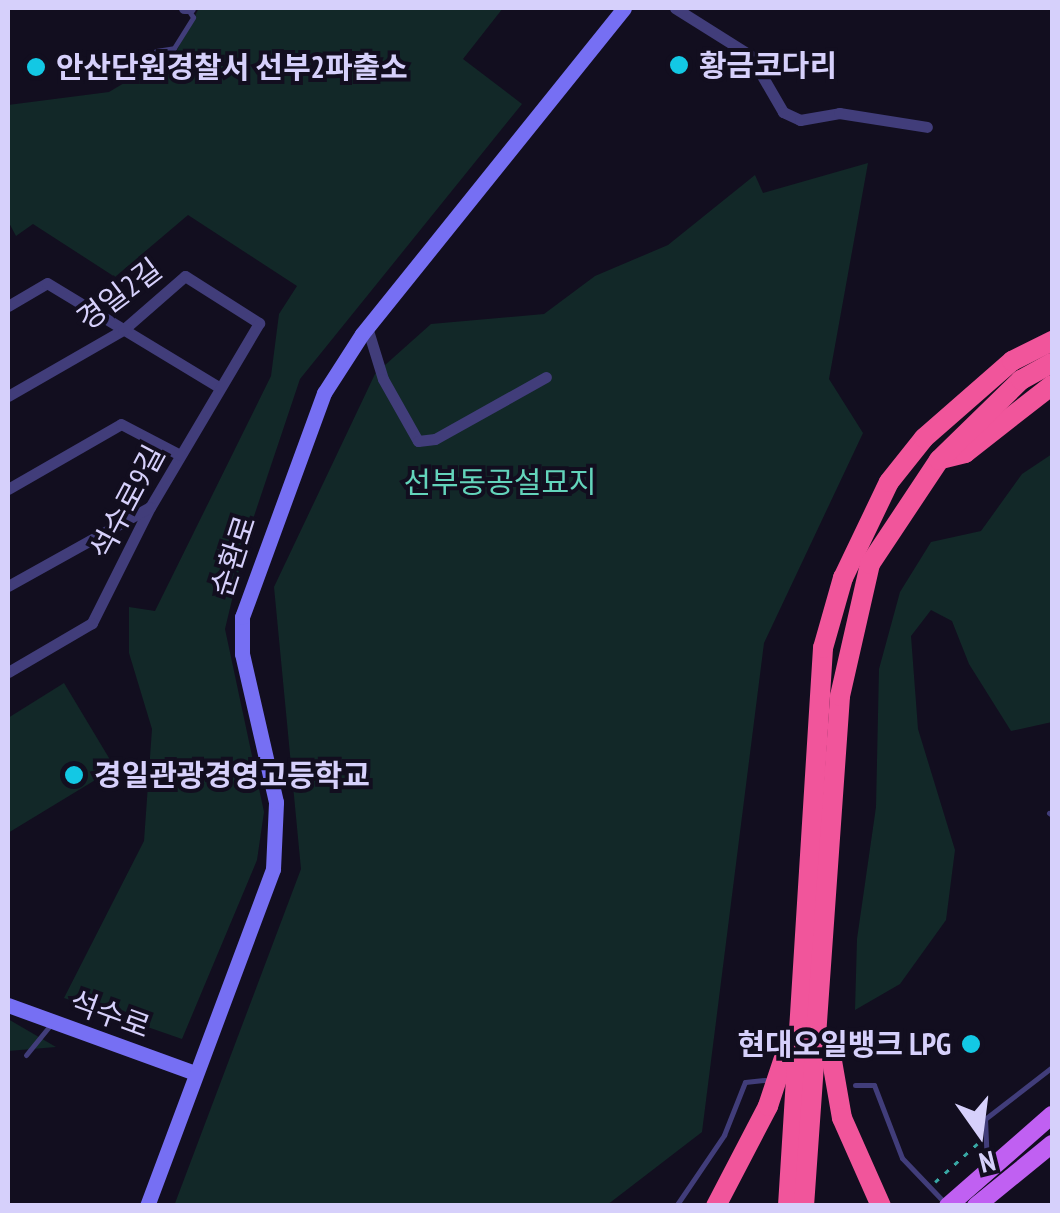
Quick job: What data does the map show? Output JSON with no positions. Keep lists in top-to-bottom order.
{
  "streets": {
    "main road": ["순환로", "석수로"],
    "street": ["경일2길", "석수로9길"]
  },
  "crossings": [
    ["경일2길", "석수로9길"],
    ["순환로", "석수로"]
  ],
  "parks": ["선부동공설묘지"],
  "places": [
    "황금코다리",
    "안산단원경찰서 선부2파출소",
    "경일관광경영고등학교",
    "현대오일뱅크 LPG"
  ],
  "north": "bottom"
}
